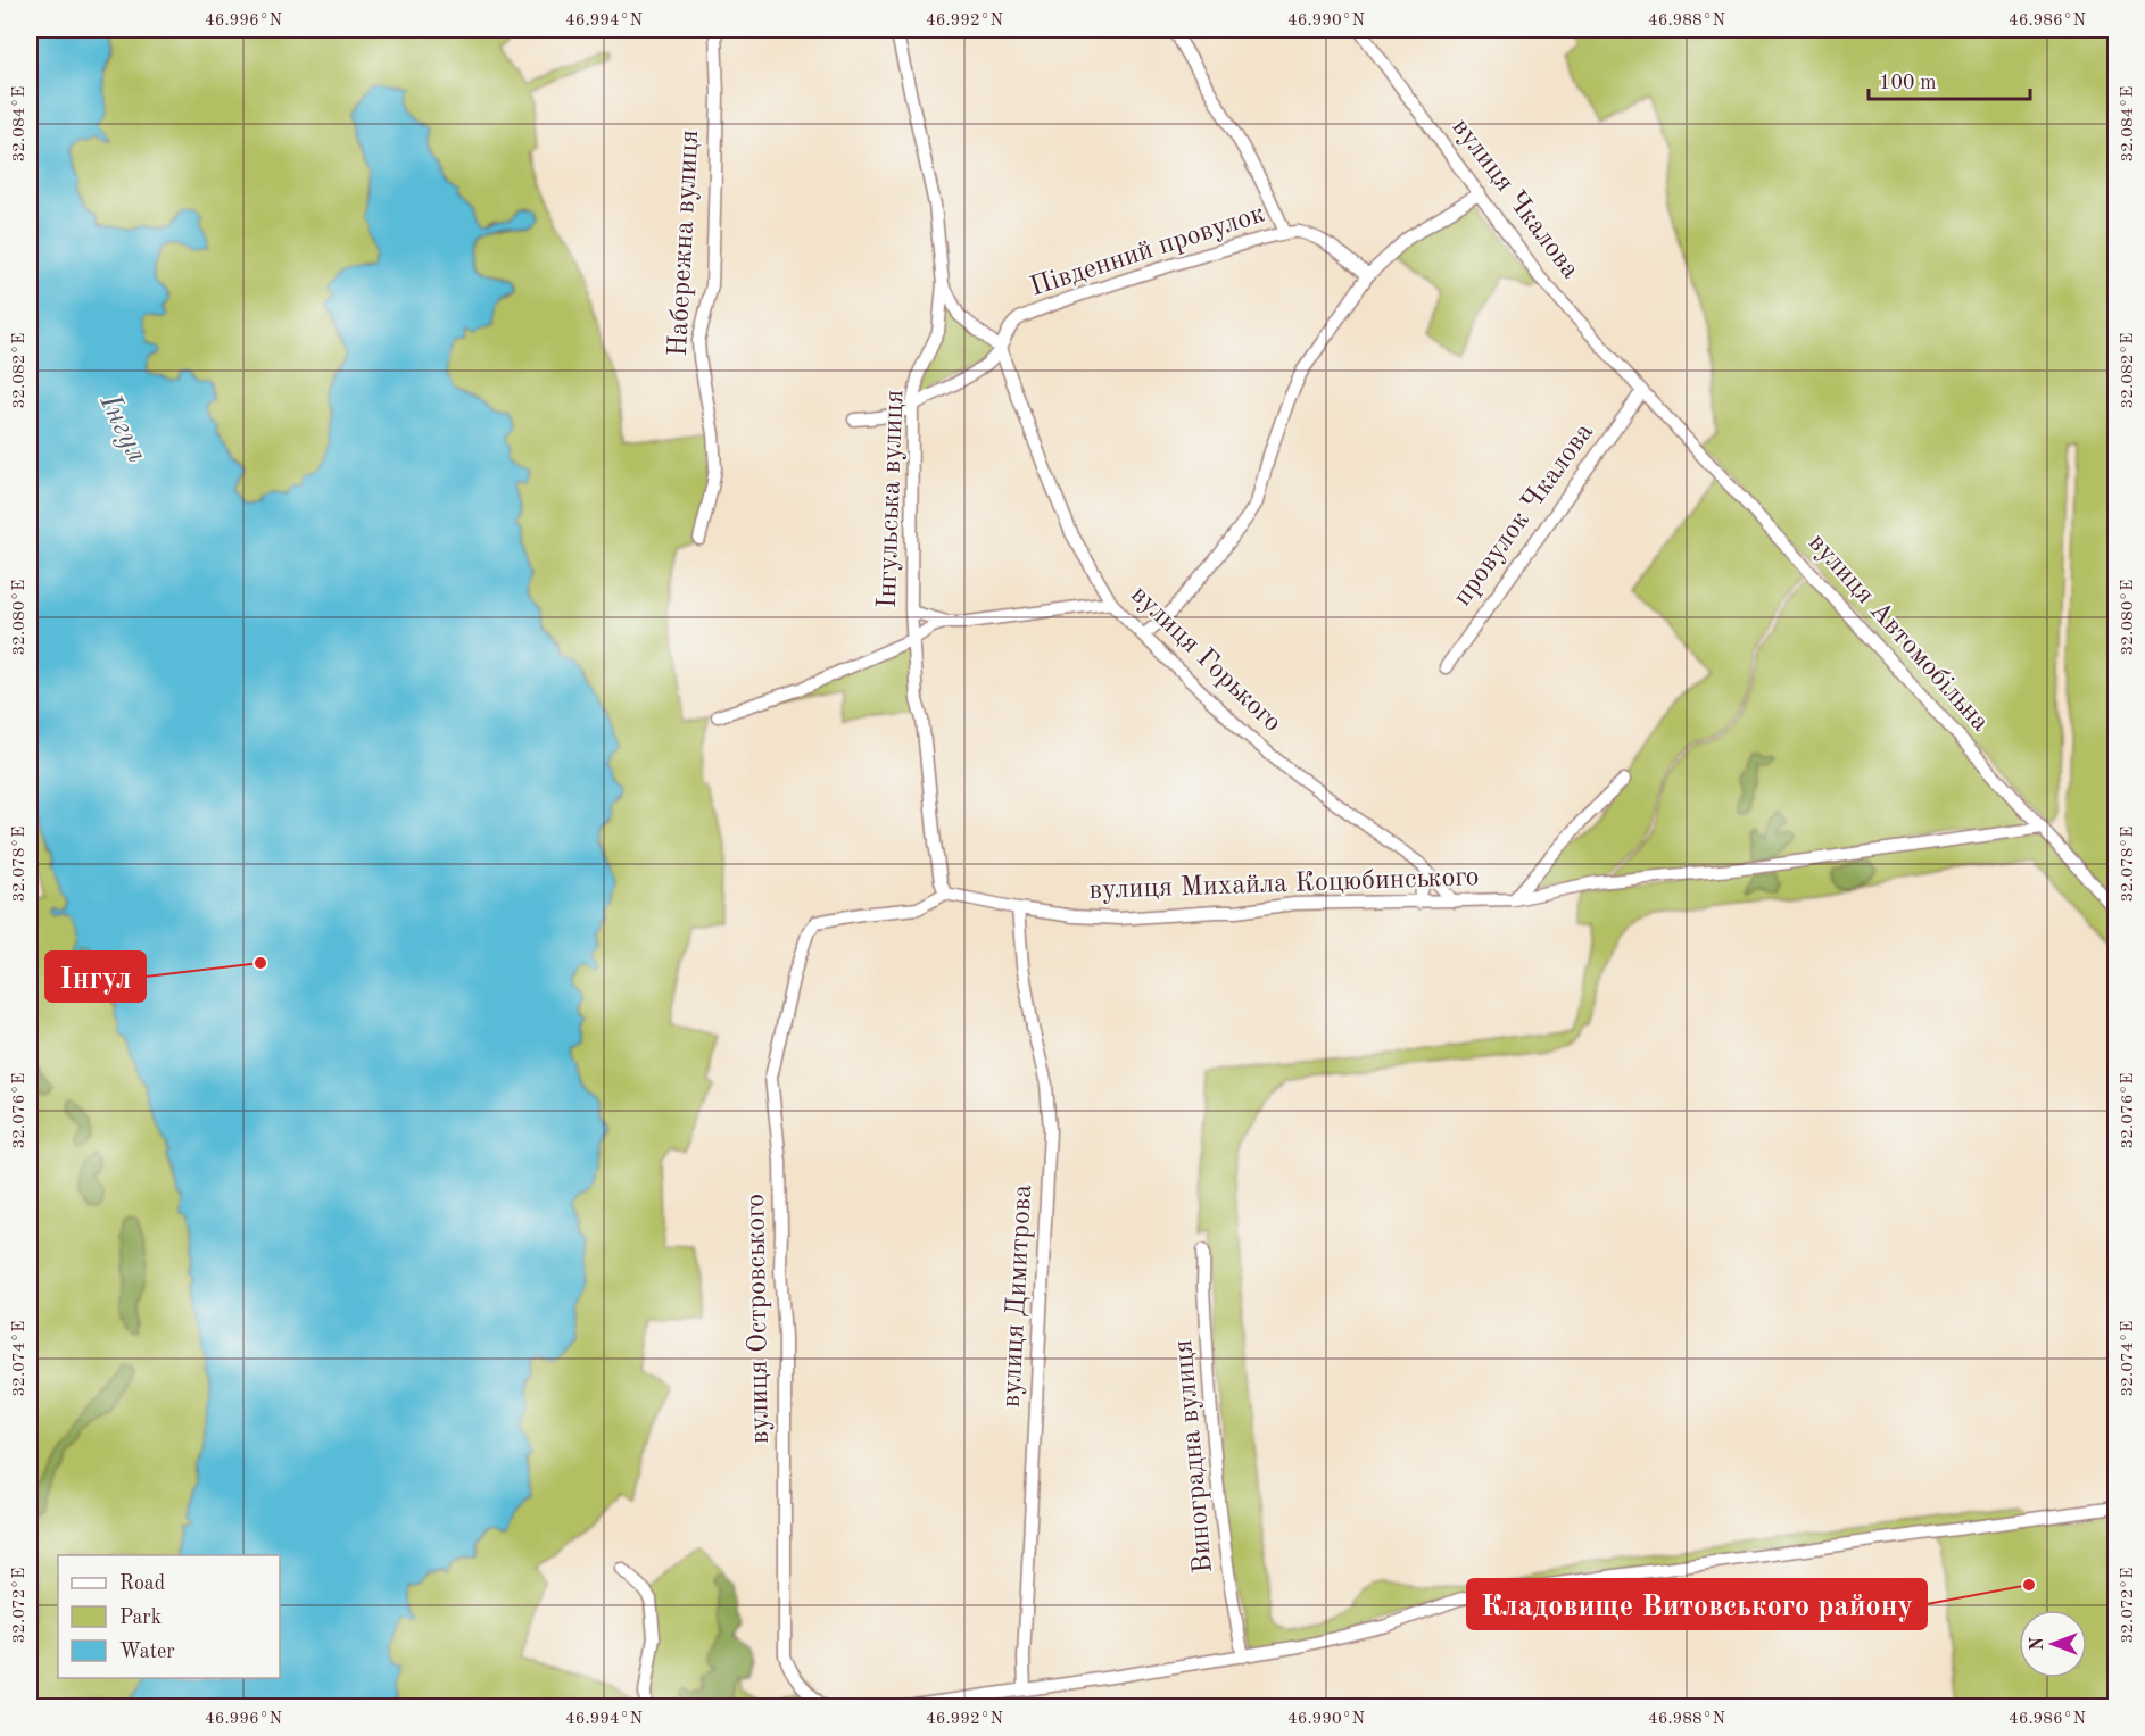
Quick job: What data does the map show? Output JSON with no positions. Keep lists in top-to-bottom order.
{
  "streets": {
    "street": [
      "вулиця Чкалова",
      "Набережна вулиця",
      "Південний провулок",
      "Інгульська вулиця",
      "провулок Чкалова",
      "вулиця Автомобільна",
      "вулиця Горького",
      "вулиця Михайла Коцюбинського",
      "вулиця Димитрова",
      "вулиця Островського",
      "Виноградна вулиця"
    ]
  },
  "crossings": [
    ["вулиця Чкалова", "провулок Чкалова"],
    ["вулиця Чкалова", "вулиця Автомобільна"],
    ["Південний провулок", "Інгульська вулиця"],
    ["Південний провулок", "вулиця Горького"],
    ["Інгульська вулиця", "вулиця Михайла Коцюбинського"],
    ["Інгульська вулиця", "вулиця Островського"],
    ["провулок Чкалова", "вулиця Автомобільна"],
    ["вулиця Автомобільна", "вулиця Михайла Коцюбинського"],
    ["вулиця Горького", "вулиця Михайла Коцюбинського"],
    ["вулиця Михайла Коцюбинського", "вулиця Димитрова"],
    ["вулиця Михайла Коцюбинського", "вулиця Островського"]
  ],
  "water": ["Інгул"],
  "places": ["Інгул", "Кладовище Витовського району"],
  "legend": ["Road", "Park", "Water"],
  "scale_bar": "100 m",
  "north": "left",
  "coordinates": [
    "46.996°N",
    "46.994°N",
    "46.992°N",
    "46.990°N",
    "46.988°N",
    "46.986°N",
    "32.084°E",
    "32.082°E",
    "32.080°E",
    "32.078°E",
    "32.076°E",
    "32.074°E",
    "32.072°E"
  ]
}
